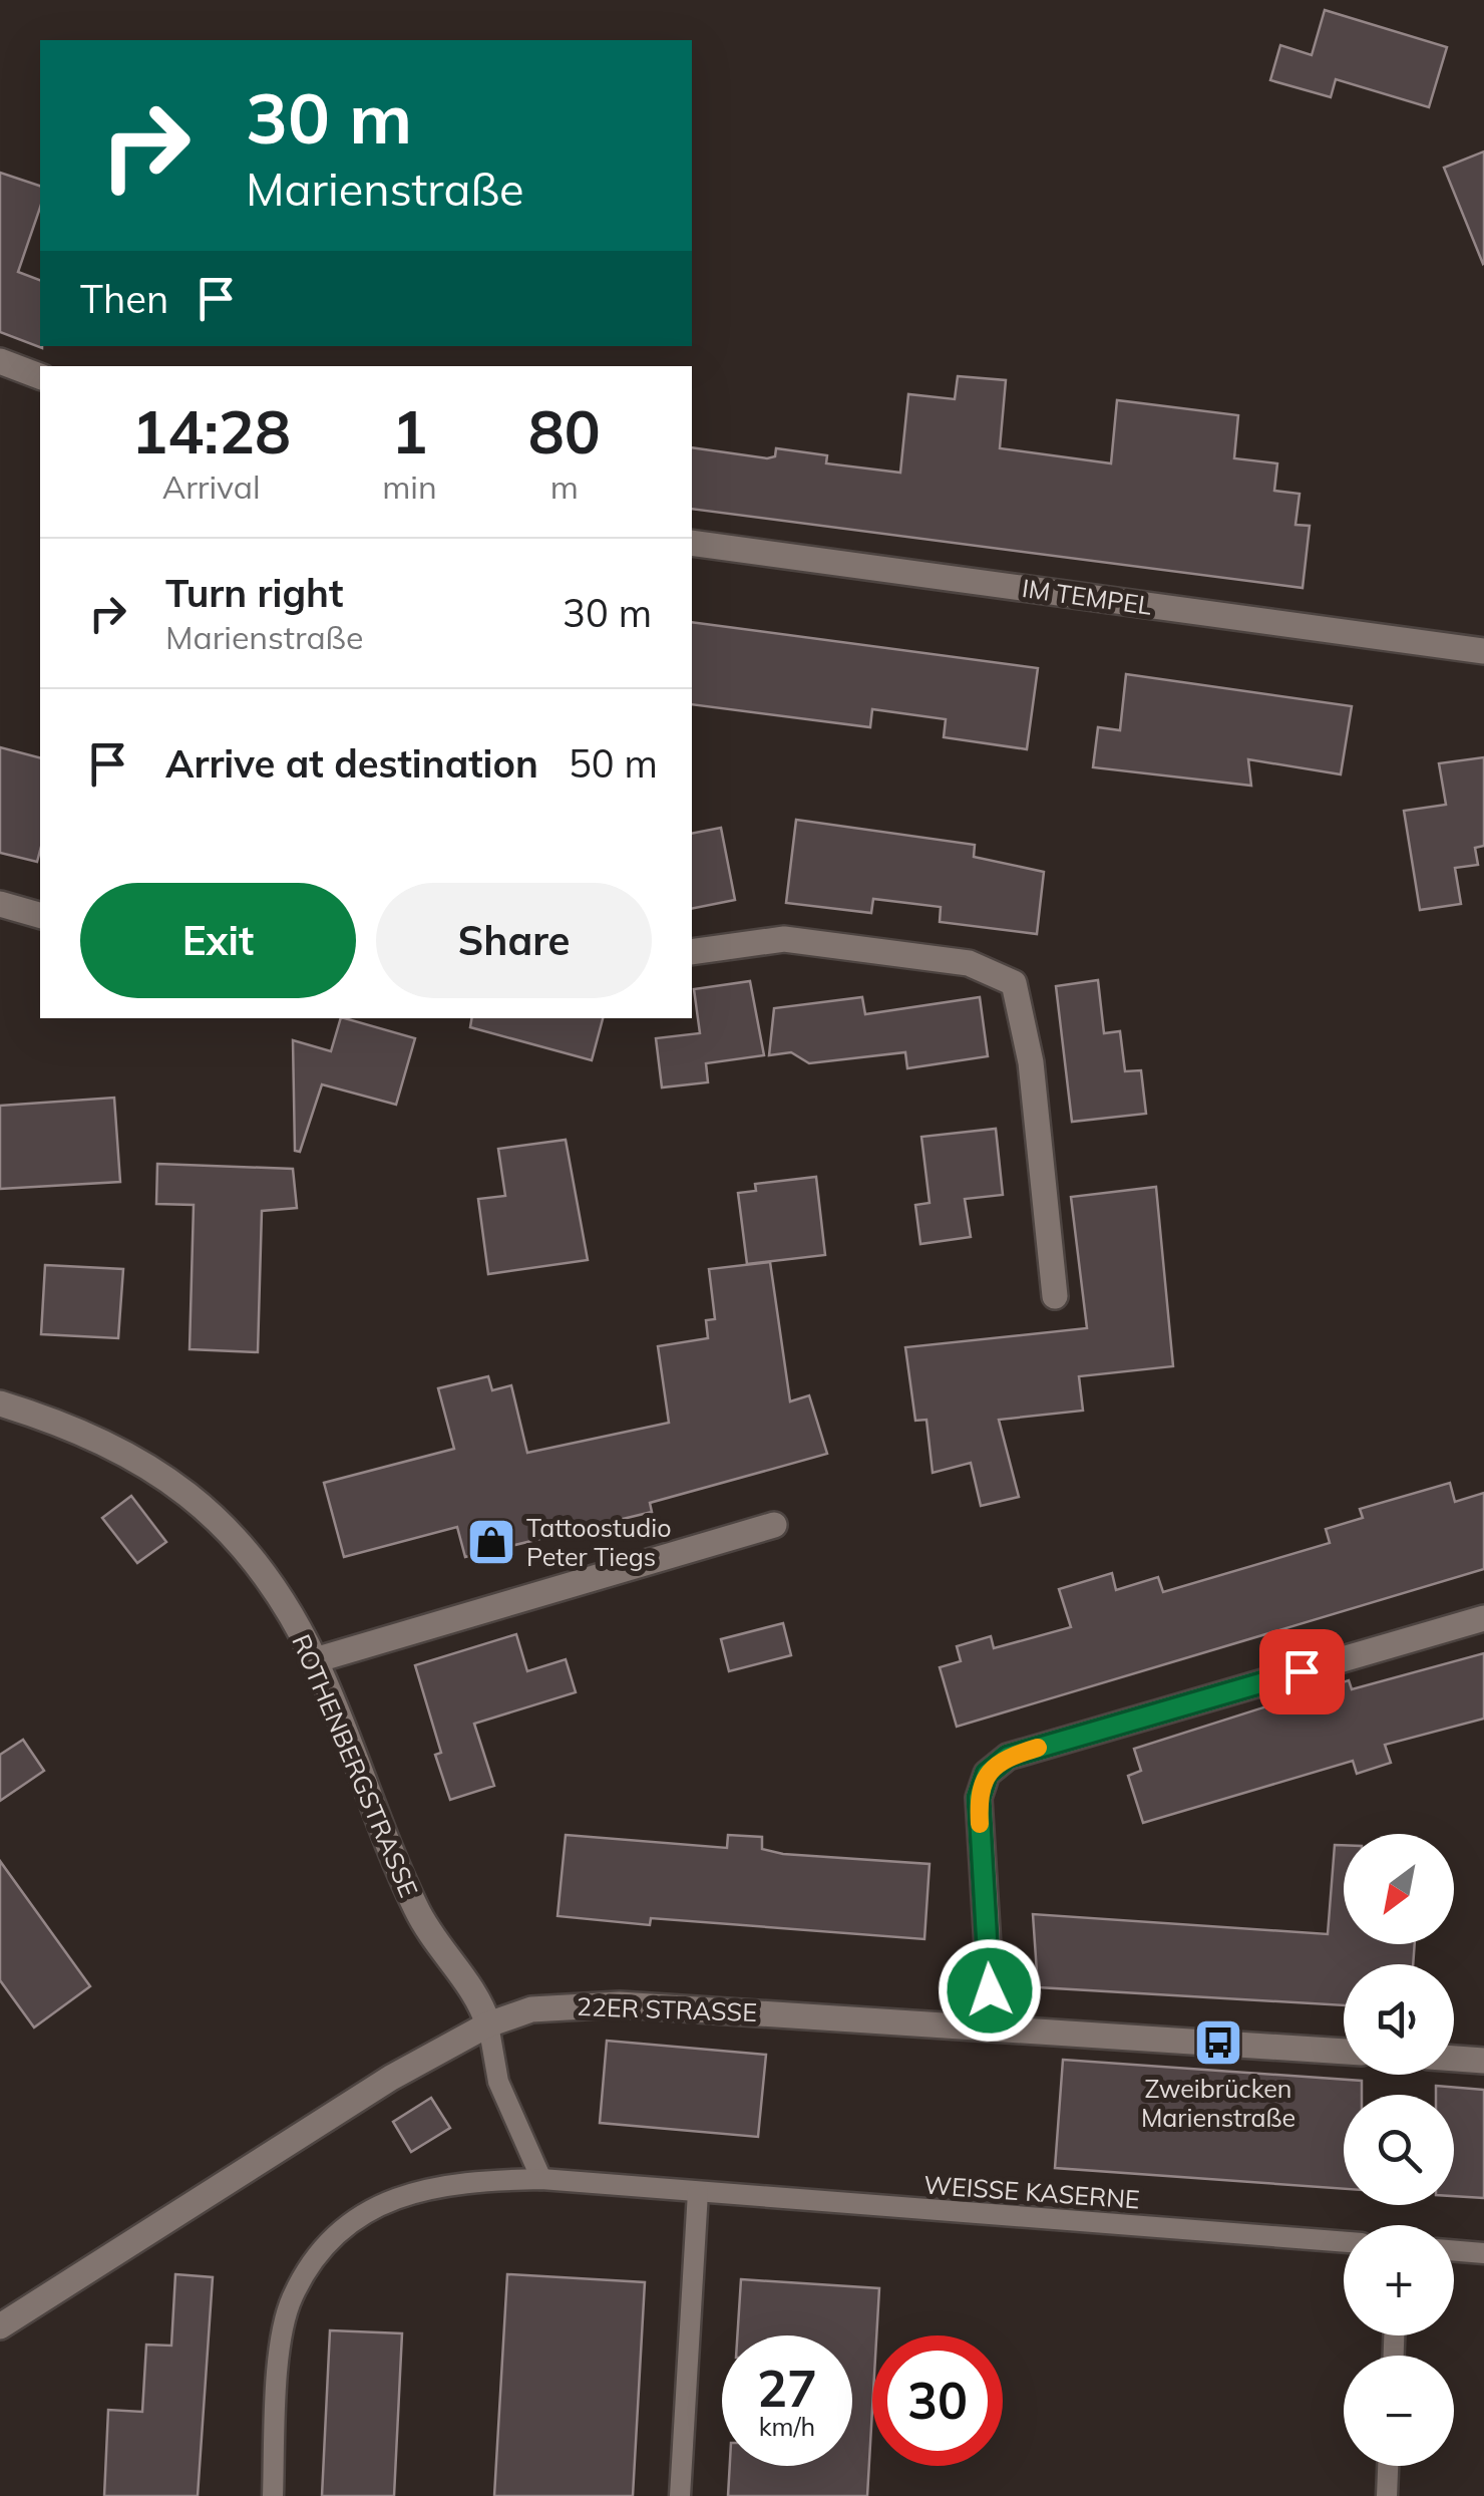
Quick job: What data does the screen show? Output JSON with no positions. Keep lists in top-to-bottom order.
{
  "streets": {
    "street": ["IM TEMPEL", "ROTHENBERGSTRASSE", "22ER STRASSE"],
    "lane": ["WEISSE KASERNE"]
  },
  "crossings": [
    ["ROTHENBERGSTRASSE", "22ER STRASSE"]
  ],
  "places": {
    "shop": ["Tattoostudio Peter Tiegs"],
    "bus stop": ["Zweibrücken Marienstraße"]
  },
  "north": "bottom left",
  "page": {
    "turn": ["30 m", "Marienstraße"],
    "then": "Then",
    "eta": [
      "14:28",
      "Arrival",
      "1",
      "min",
      "80",
      "m"
    ],
    "list": [
      {
        "name": "Turn right",
        "note": "Marienstraße",
        "value": "30 m"
      },
      {
        "name": "Arrive at destination",
        "value": "50 m"
      }
    ],
    "buttons": ["Exit", "Share"],
    "map_buttons": ["+", "−"],
    "speed": "27 km/h",
    "limit": "30"
  }
}
